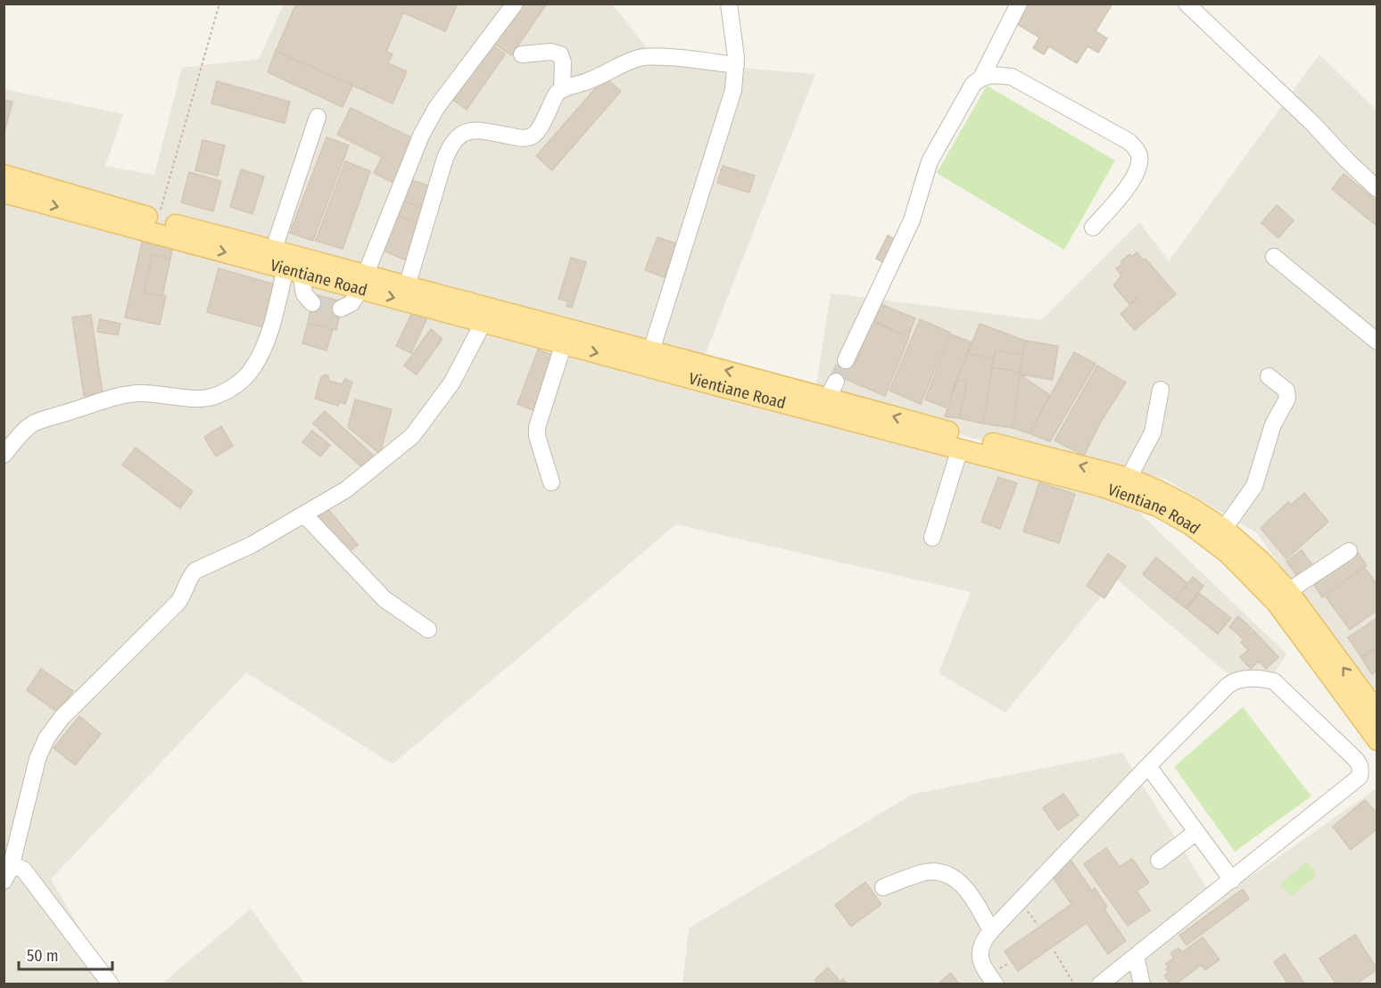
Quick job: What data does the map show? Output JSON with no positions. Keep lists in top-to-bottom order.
{
  "streets": {
    "main road": ["Vientiane Road"]
  },
  "scale_bar": "50 m"
}
